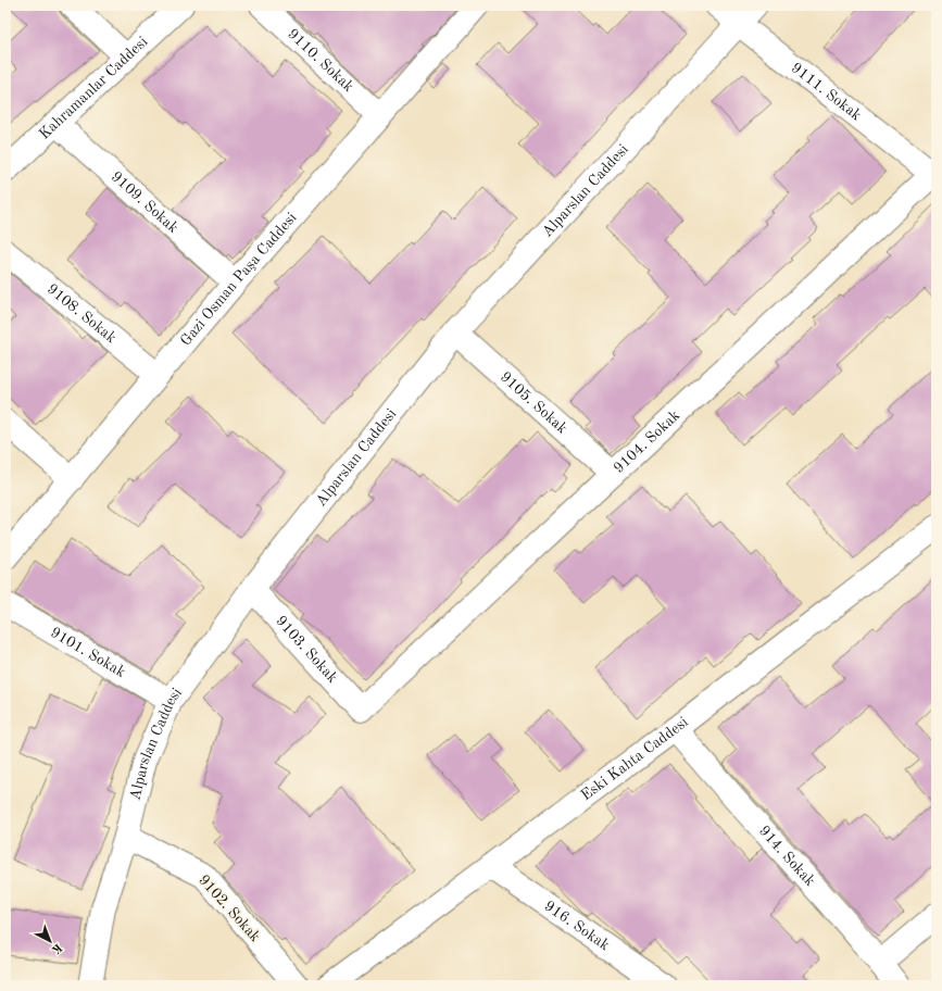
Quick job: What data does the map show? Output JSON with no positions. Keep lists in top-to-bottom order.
{
  "streets": {
    "street": [
      "9110. Sokak",
      "Kahramanlar Caddesi",
      "9111. Sokak",
      "Alparslan Caddesi",
      "9109. Sokak",
      "Gazi Osman Paşa Caddesi",
      "9108. Sokak",
      "9105. Sokak",
      "9104. Sokak",
      "9103. Sokak",
      "9101. Sokak",
      "Eski Kahta Caddesi",
      "914. Sokak",
      "9102. Sokak",
      "916. Sokak"
    ]
  },
  "crossings": [
    ["9110. Sokak", "Gazi Osman Paşa Caddesi"],
    ["Kahramanlar Caddesi", "9109. Sokak"],
    ["9111. Sokak", "Alparslan Caddesi"],
    ["9111. Sokak", "9104. Sokak"],
    ["Alparslan Caddesi", "9105. Sokak"],
    ["Alparslan Caddesi", "9103. Sokak"],
    ["Alparslan Caddesi", "9101. Sokak"],
    ["Alparslan Caddesi", "9102. Sokak"],
    ["9109. Sokak", "Gazi Osman Paşa Caddesi"],
    ["Gazi Osman Paşa Caddesi", "9108. Sokak"],
    ["9105. Sokak", "9104. Sokak"],
    ["9104. Sokak", "9103. Sokak"],
    ["Eski Kahta Caddesi", "914. Sokak"],
    ["Eski Kahta Caddesi", "916. Sokak"]
  ],
  "north": "bottom right"
}
